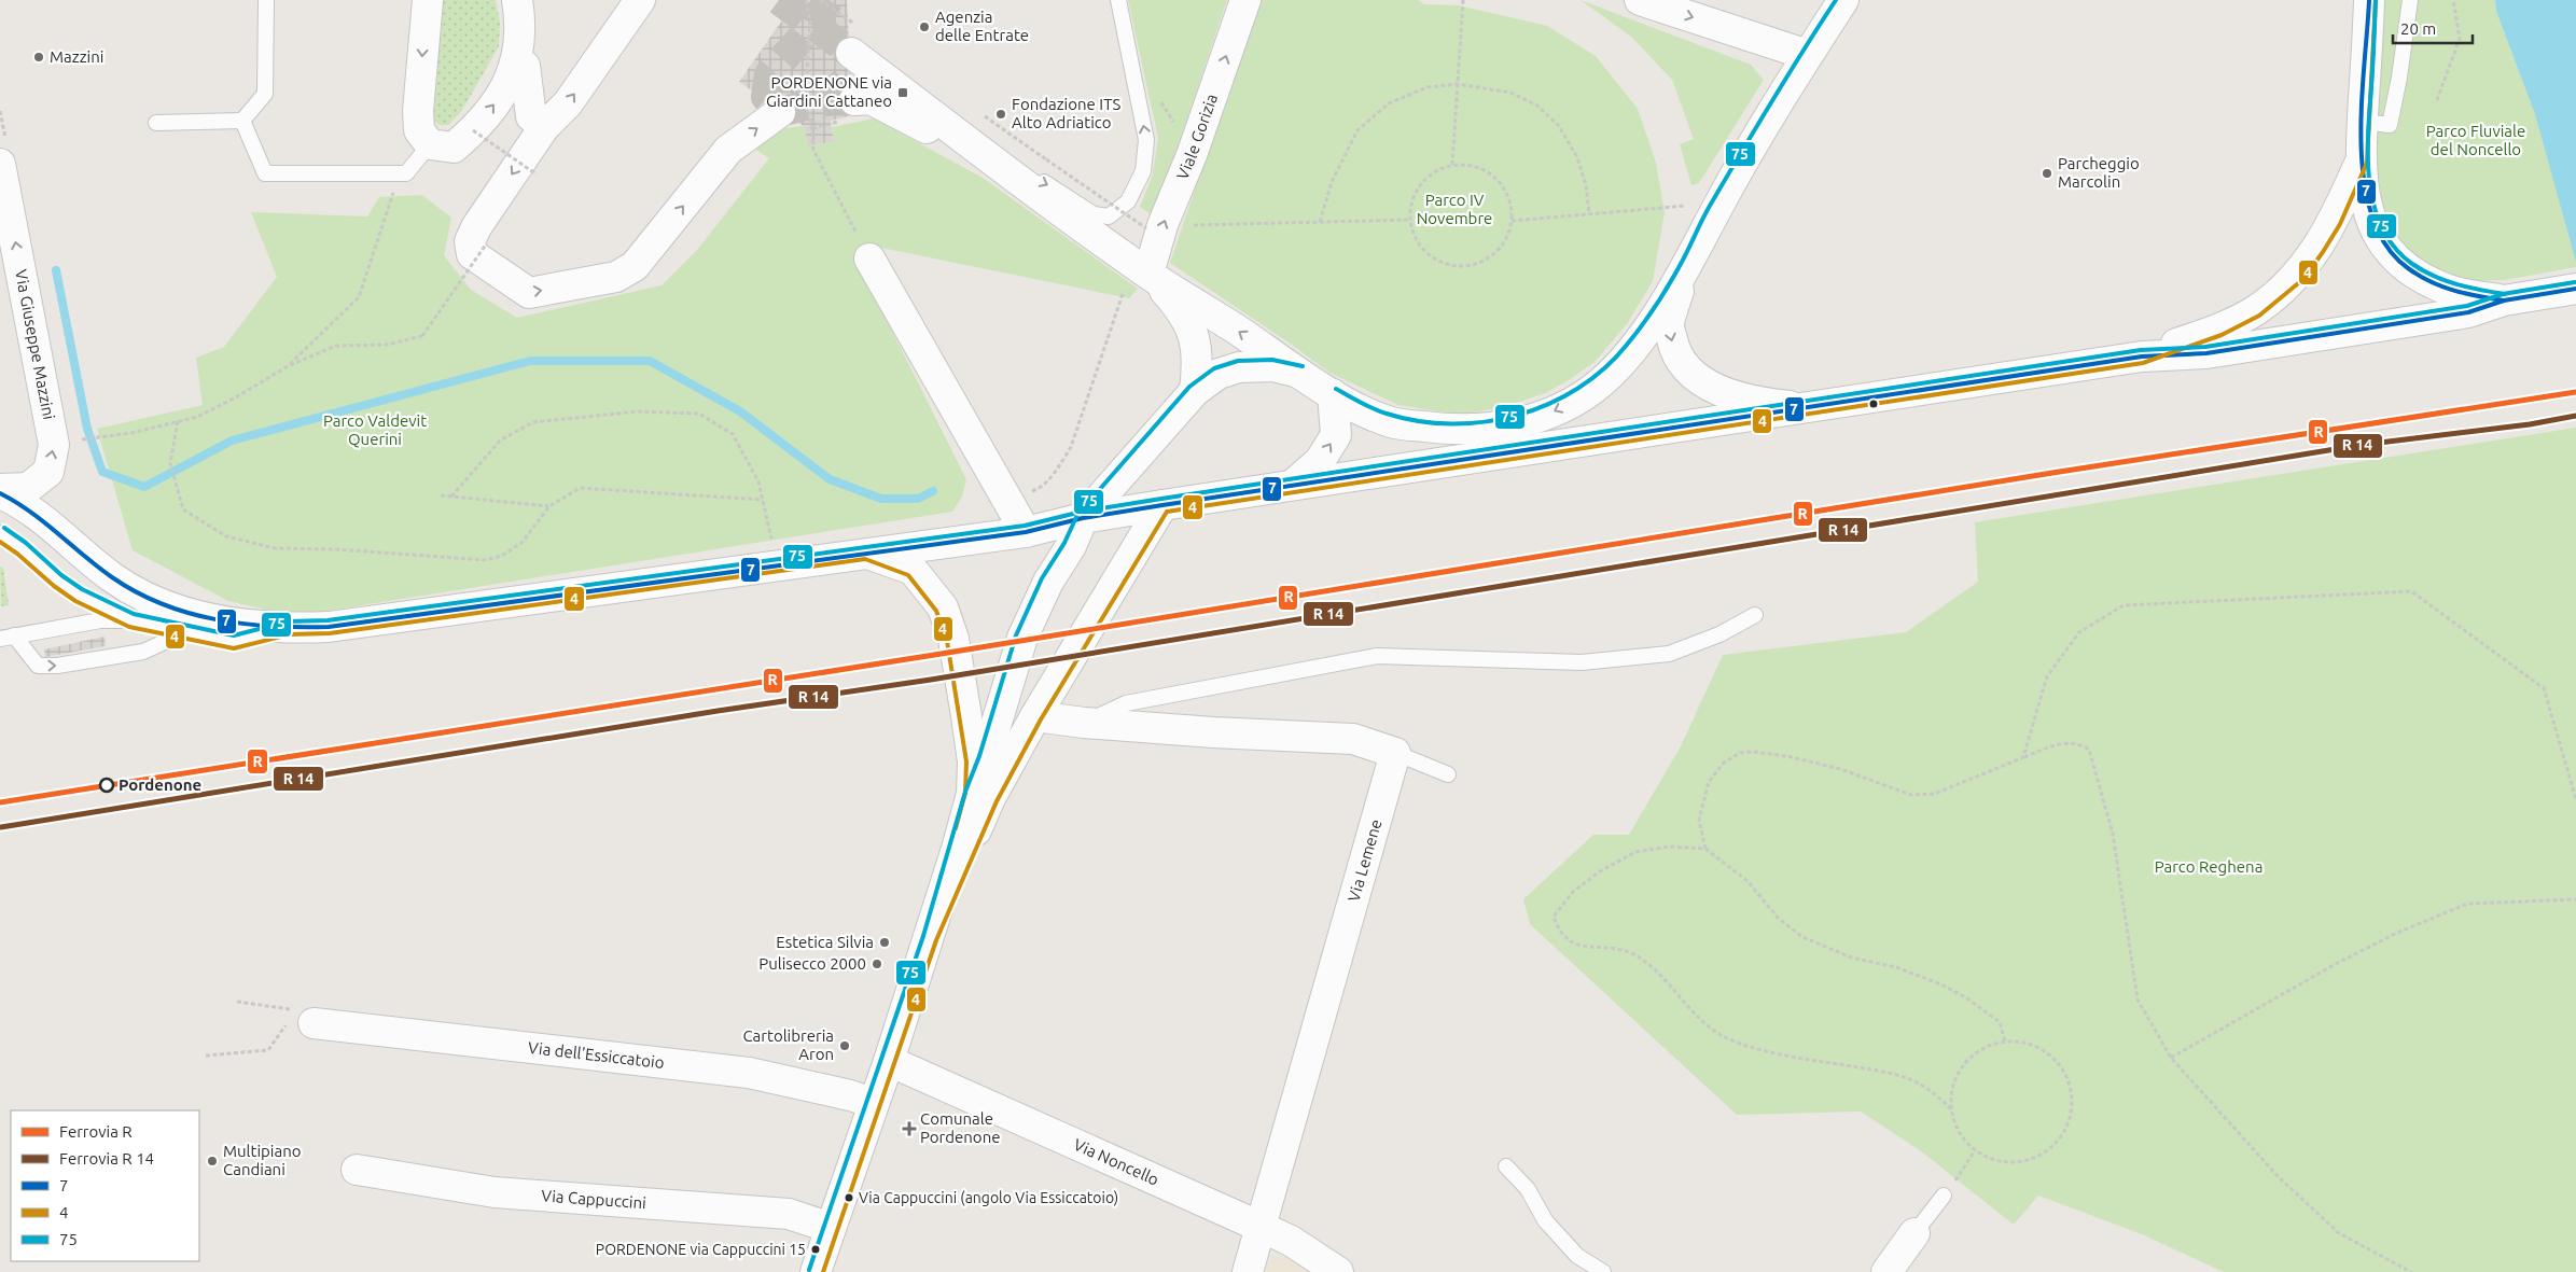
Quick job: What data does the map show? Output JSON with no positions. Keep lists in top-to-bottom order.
{
  "streets": {
    "street": [
      "Viale Gorizia",
      "Via Giuseppe Mazzini",
      "Via Lemene",
      "Via dell'Essiccatoio",
      "Via Noncello",
      "Via Cappuccini"
    ]
  },
  "crossings": [
    ["Via Lemene", "Via Noncello"]
  ],
  "one_way": ["Viale Gorizia", "Via Giuseppe Mazzini"],
  "parks": [
    "Parco Fluviale del Noncello",
    "Parco IV Novembre",
    "Parco Valdevit Querini",
    "Parco Reghena"
  ],
  "places": {
    "other": [
      "Agenzia delle Entrate",
      "Mazzini",
      "Fondazione ITS Alto Adriatico",
      "Parcheggio Marcolin",
      "Pordenone",
      "Estetica Silvia",
      "Pulisecco 2000",
      "Cartolibreria Aron",
      "Multipiano Candiani",
      "Via Cappuccini (angolo Via Essiccatoio)",
      "PORDENONE via Cappuccini 15"
    ],
    "transit": ["PORDENONE via Giardini Cattaneo"],
    "health": ["Comunale Pordenone"]
  },
  "lines": [
    "transit line 7",
    "transit line 4",
    "transit line 75",
    "rail line R"
  ],
  "legend": [
    "Ferrovia R",
    "Ferrovia R 14",
    "7",
    "4",
    "75"
  ],
  "scale_bar": "20 m"
}
